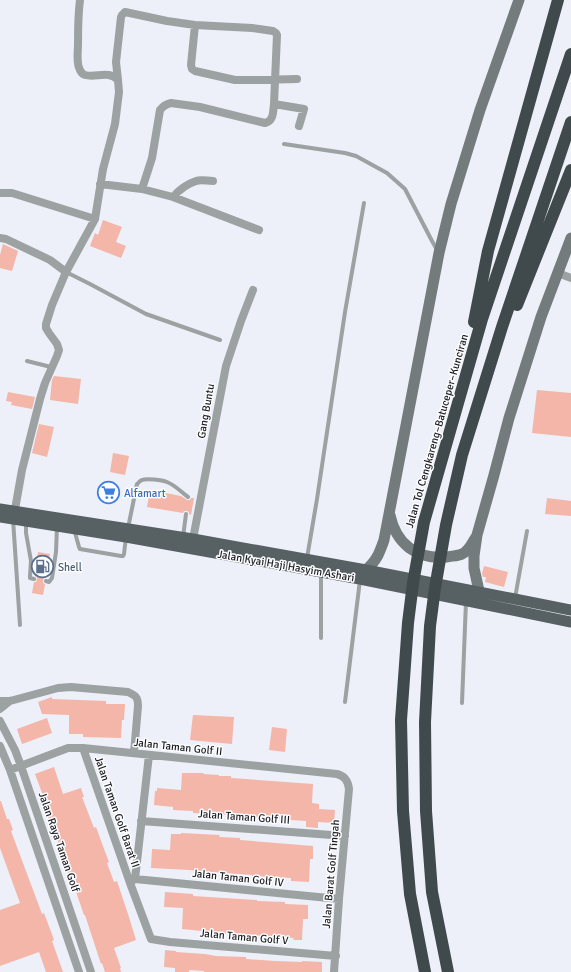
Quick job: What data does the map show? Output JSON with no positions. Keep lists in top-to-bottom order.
{
  "streets": {
    "highway": ["Jalan Tol Cengkareng–Batuceper–Kunciran"],
    "main road": ["Jalan Kyai Haji Hasyim Ashari"],
    "street": [
      "Gang Buntu",
      "Jalan Taman Golf II",
      "Jalan Taman Golf Barat II",
      "Jalan Taman Golf III",
      "Jalan Raya Taman Golf",
      "Jalan Barat Golf Tingah",
      "Jalan Taman Golf IV",
      "Jalan Taman Golf V"
    ]
  },
  "crossings": [
    ["Gang Buntu", "Jalan Kyai Haji Hasyim Ashari"],
    ["Jalan Taman Golf II", "Jalan Taman Golf Barat II"],
    ["Jalan Taman Golf II", "Jalan Raya Taman Golf"],
    ["Jalan Taman Golf II", "Jalan Barat Golf Tingah"],
    ["Jalan Taman Golf Barat II", "Jalan Taman Golf III"],
    ["Jalan Taman Golf Barat II", "Jalan Taman Golf IV"],
    ["Jalan Taman Golf Barat II", "Jalan Taman Golf V"],
    ["Jalan Taman Golf III", "Jalan Barat Golf Tingah"],
    ["Jalan Barat Golf Tingah", "Jalan Taman Golf IV"],
    ["Jalan Barat Golf Tingah", "Jalan Taman Golf V"]
  ],
  "places": {
    "supermarket": ["Alfamart"],
    "fuel station": ["Shell"]
  }
}
